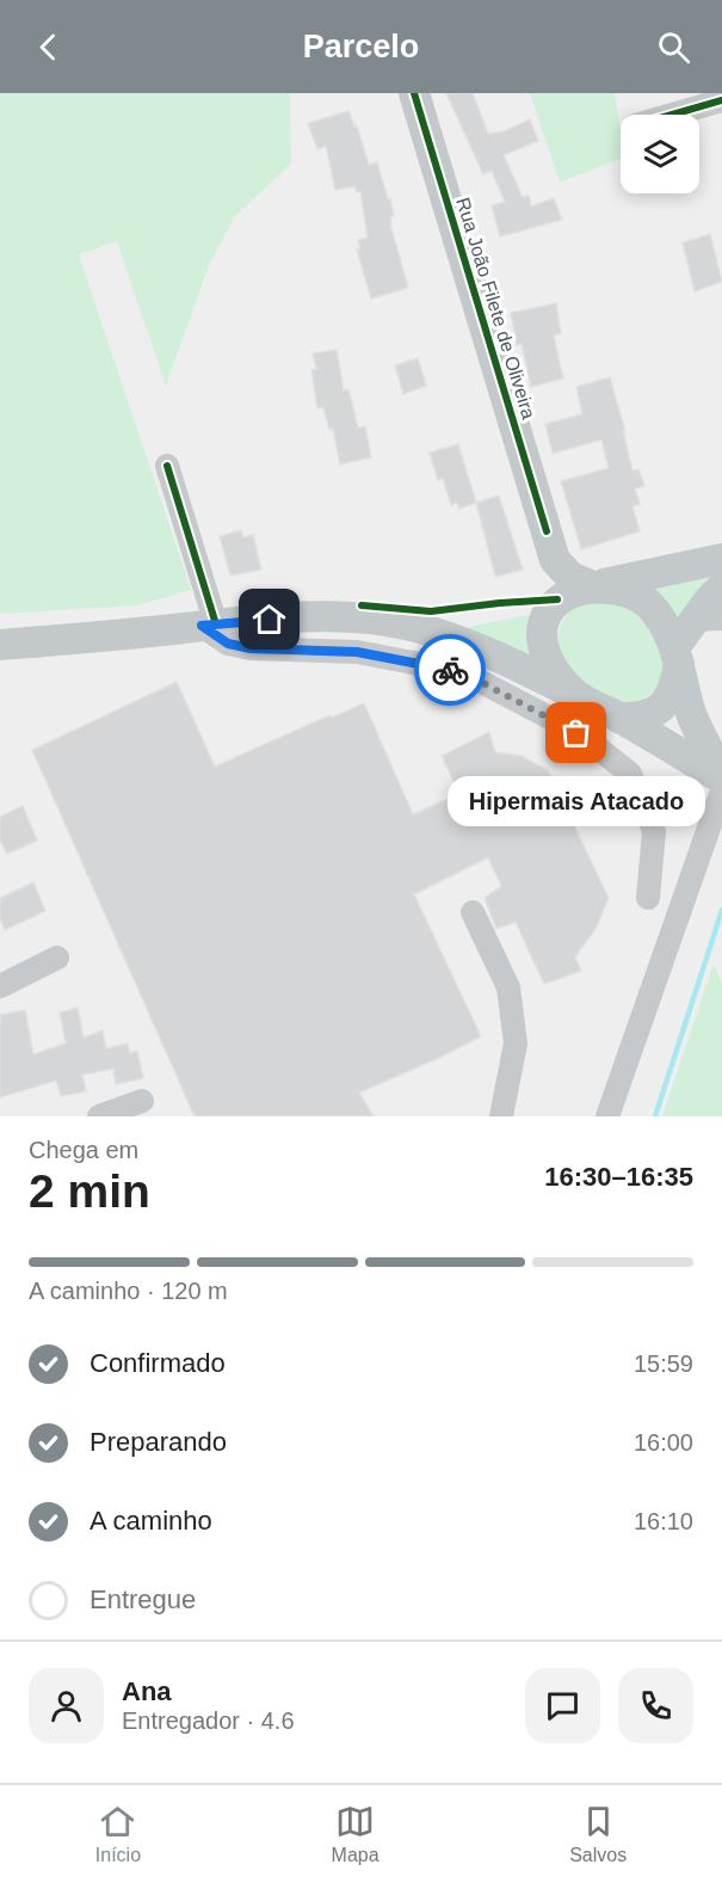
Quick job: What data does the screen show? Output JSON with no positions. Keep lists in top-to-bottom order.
{
  "streets": {
    "main road": ["Rua João Filete de Oliveira"]
  },
  "places": ["Hipermais Atacado"],
  "page": {
    "header": "Parcelo",
    "bubble": "Hipermais Atacado",
    "heading": ["2 min", "Chega em", "16:30–16:35"],
    "panel": ["Ana", "Entregador · 4.6"],
    "bar": "A caminho · 120 m",
    "list": [
      ["Confirmado", "15:59"],
      ["Preparando", "16:00"],
      ["A caminho", "16:10"],
      "Entregue"
    ],
    "tabs": ["Início", "Mapa", "Salvos"]
  }
}
